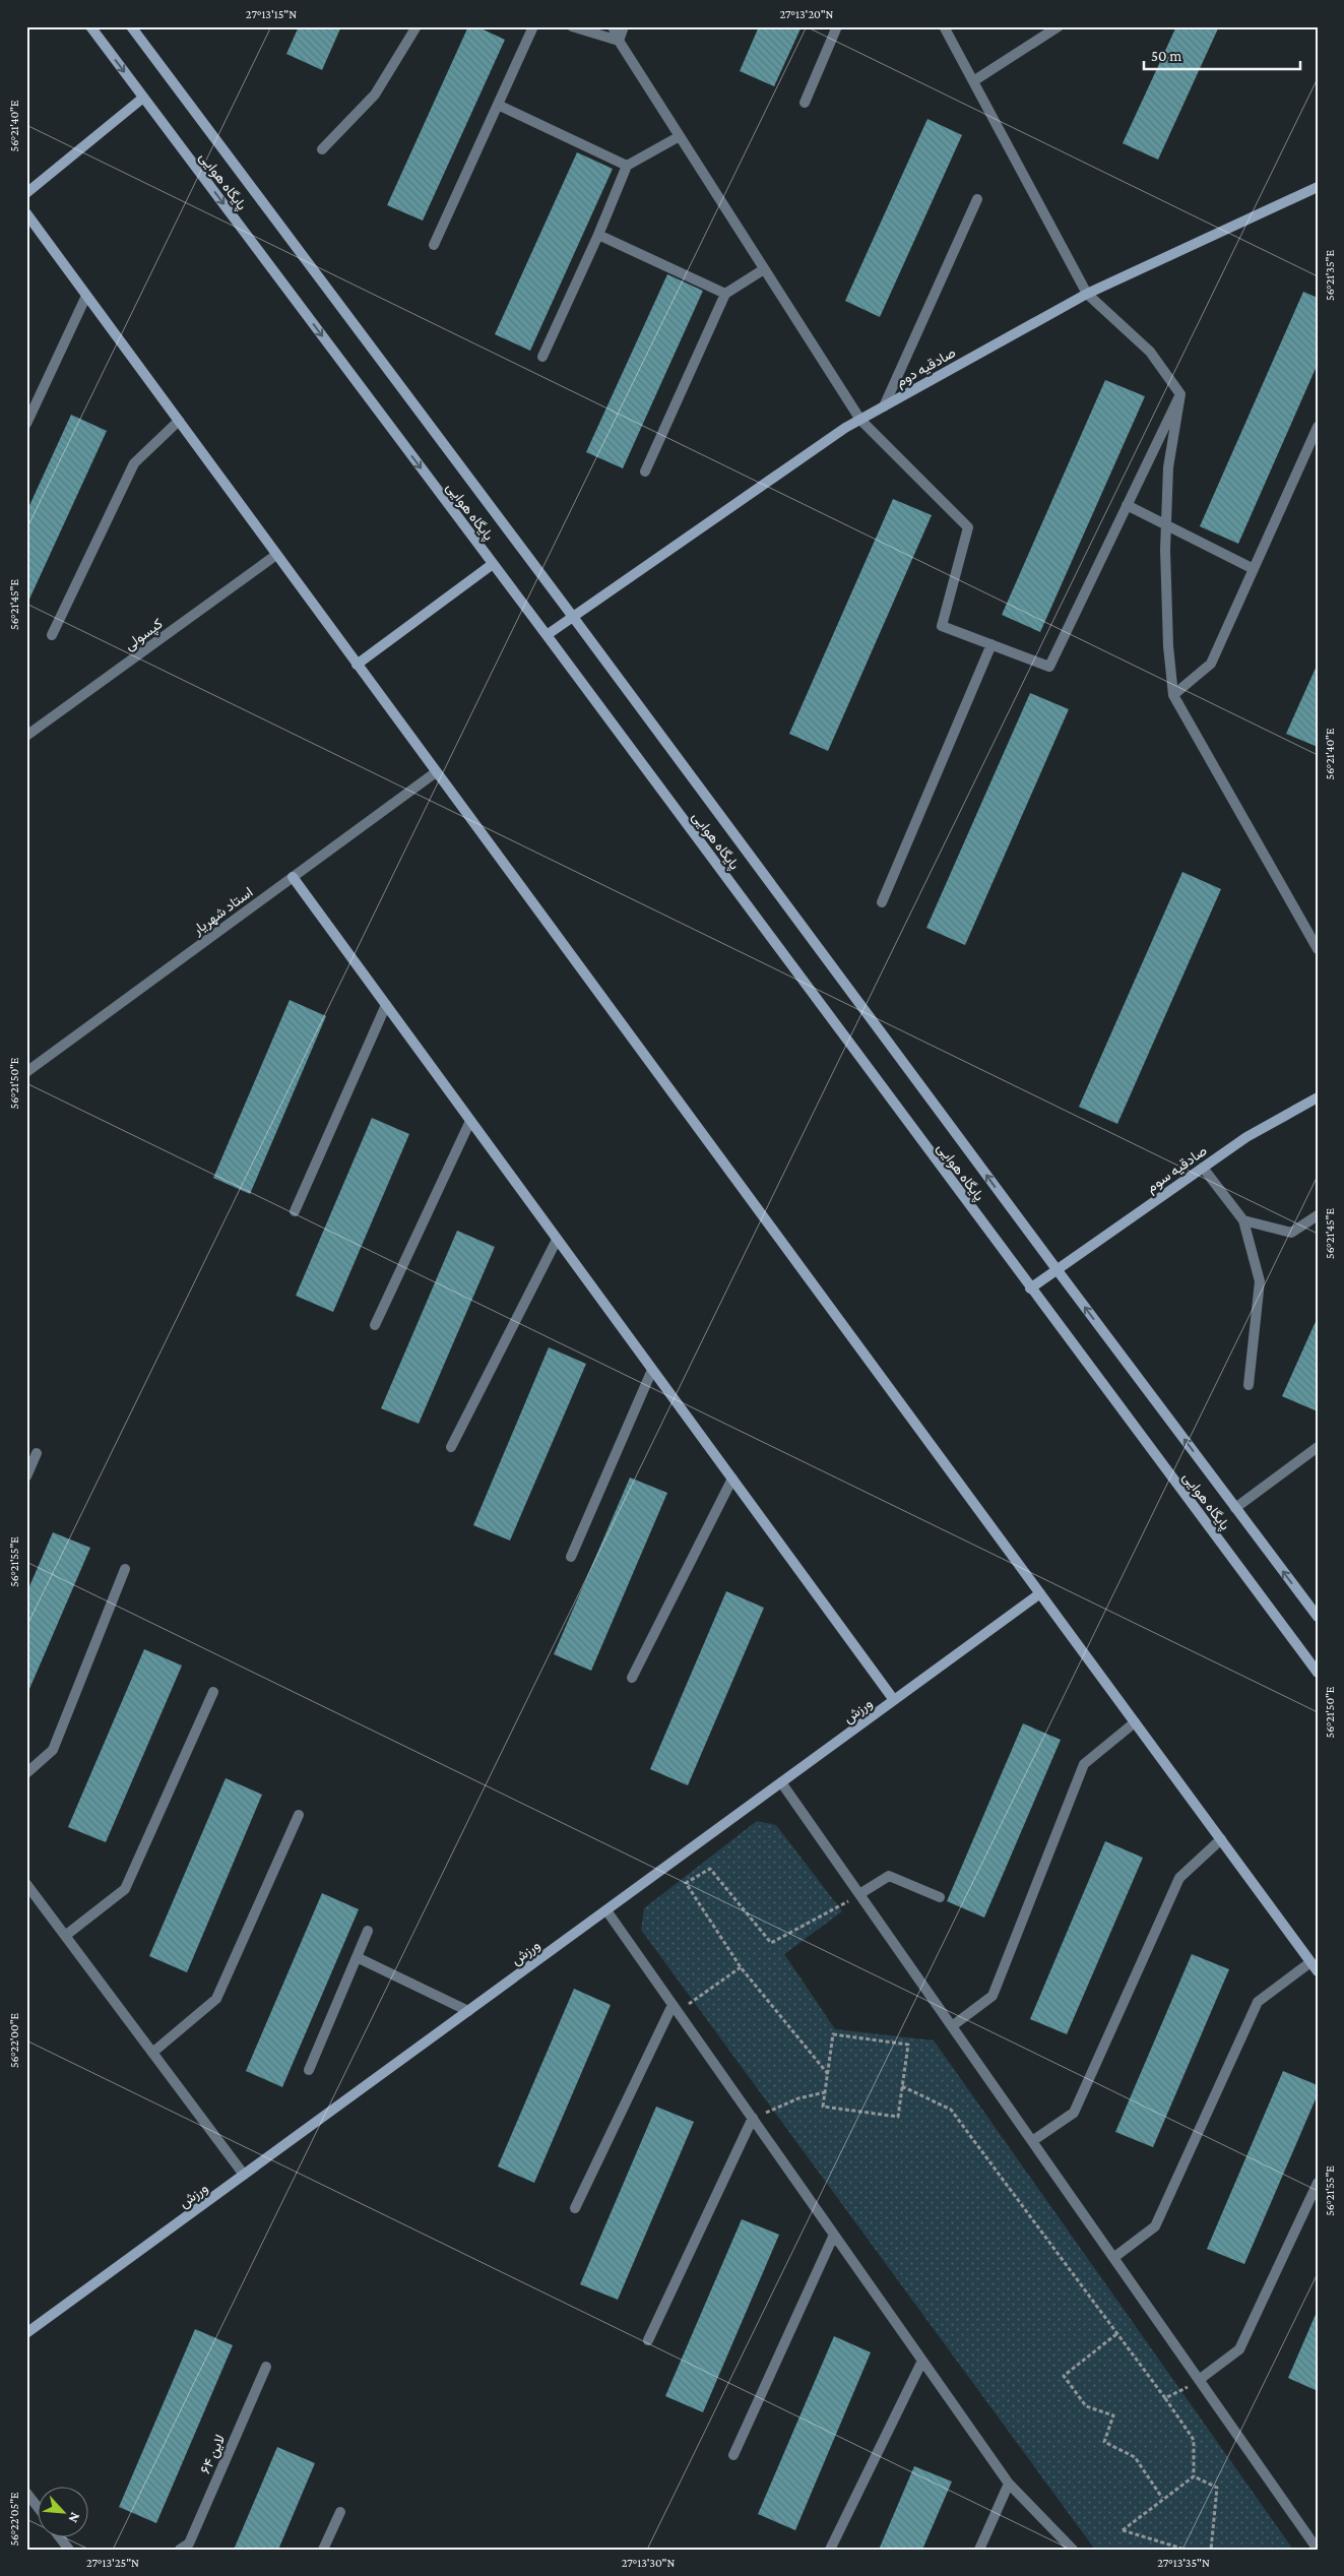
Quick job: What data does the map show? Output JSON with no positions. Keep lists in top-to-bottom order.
{
  "streets": {
    "street": [
      "پایگاه هوایی",
      "صادقیه دوم",
      "کپسولی",
      "استاد شهریار",
      "صادقیه سوم",
      "ورزش",
      "لاین ۶۴"
    ]
  },
  "crossings": [
    ["پایگاه هوایی", "صادقیه دوم"],
    ["پایگاه هوایی", "صادقیه سوم"]
  ],
  "scale_bar": "50 m",
  "north": "bottom right",
  "coordinates": [
    "27°13'15\"N",
    "27°13'20\"N",
    "56°21'40\"E",
    "56°21'35\"E",
    "56°21'45\"E",
    "56°21'50\"E",
    "56°21'55\"E",
    "56°22'00\"E",
    "56°22'05\"E",
    "27°13'25\"N",
    "27°13'30\"N",
    "27°13'35\"N"
  ]
}
